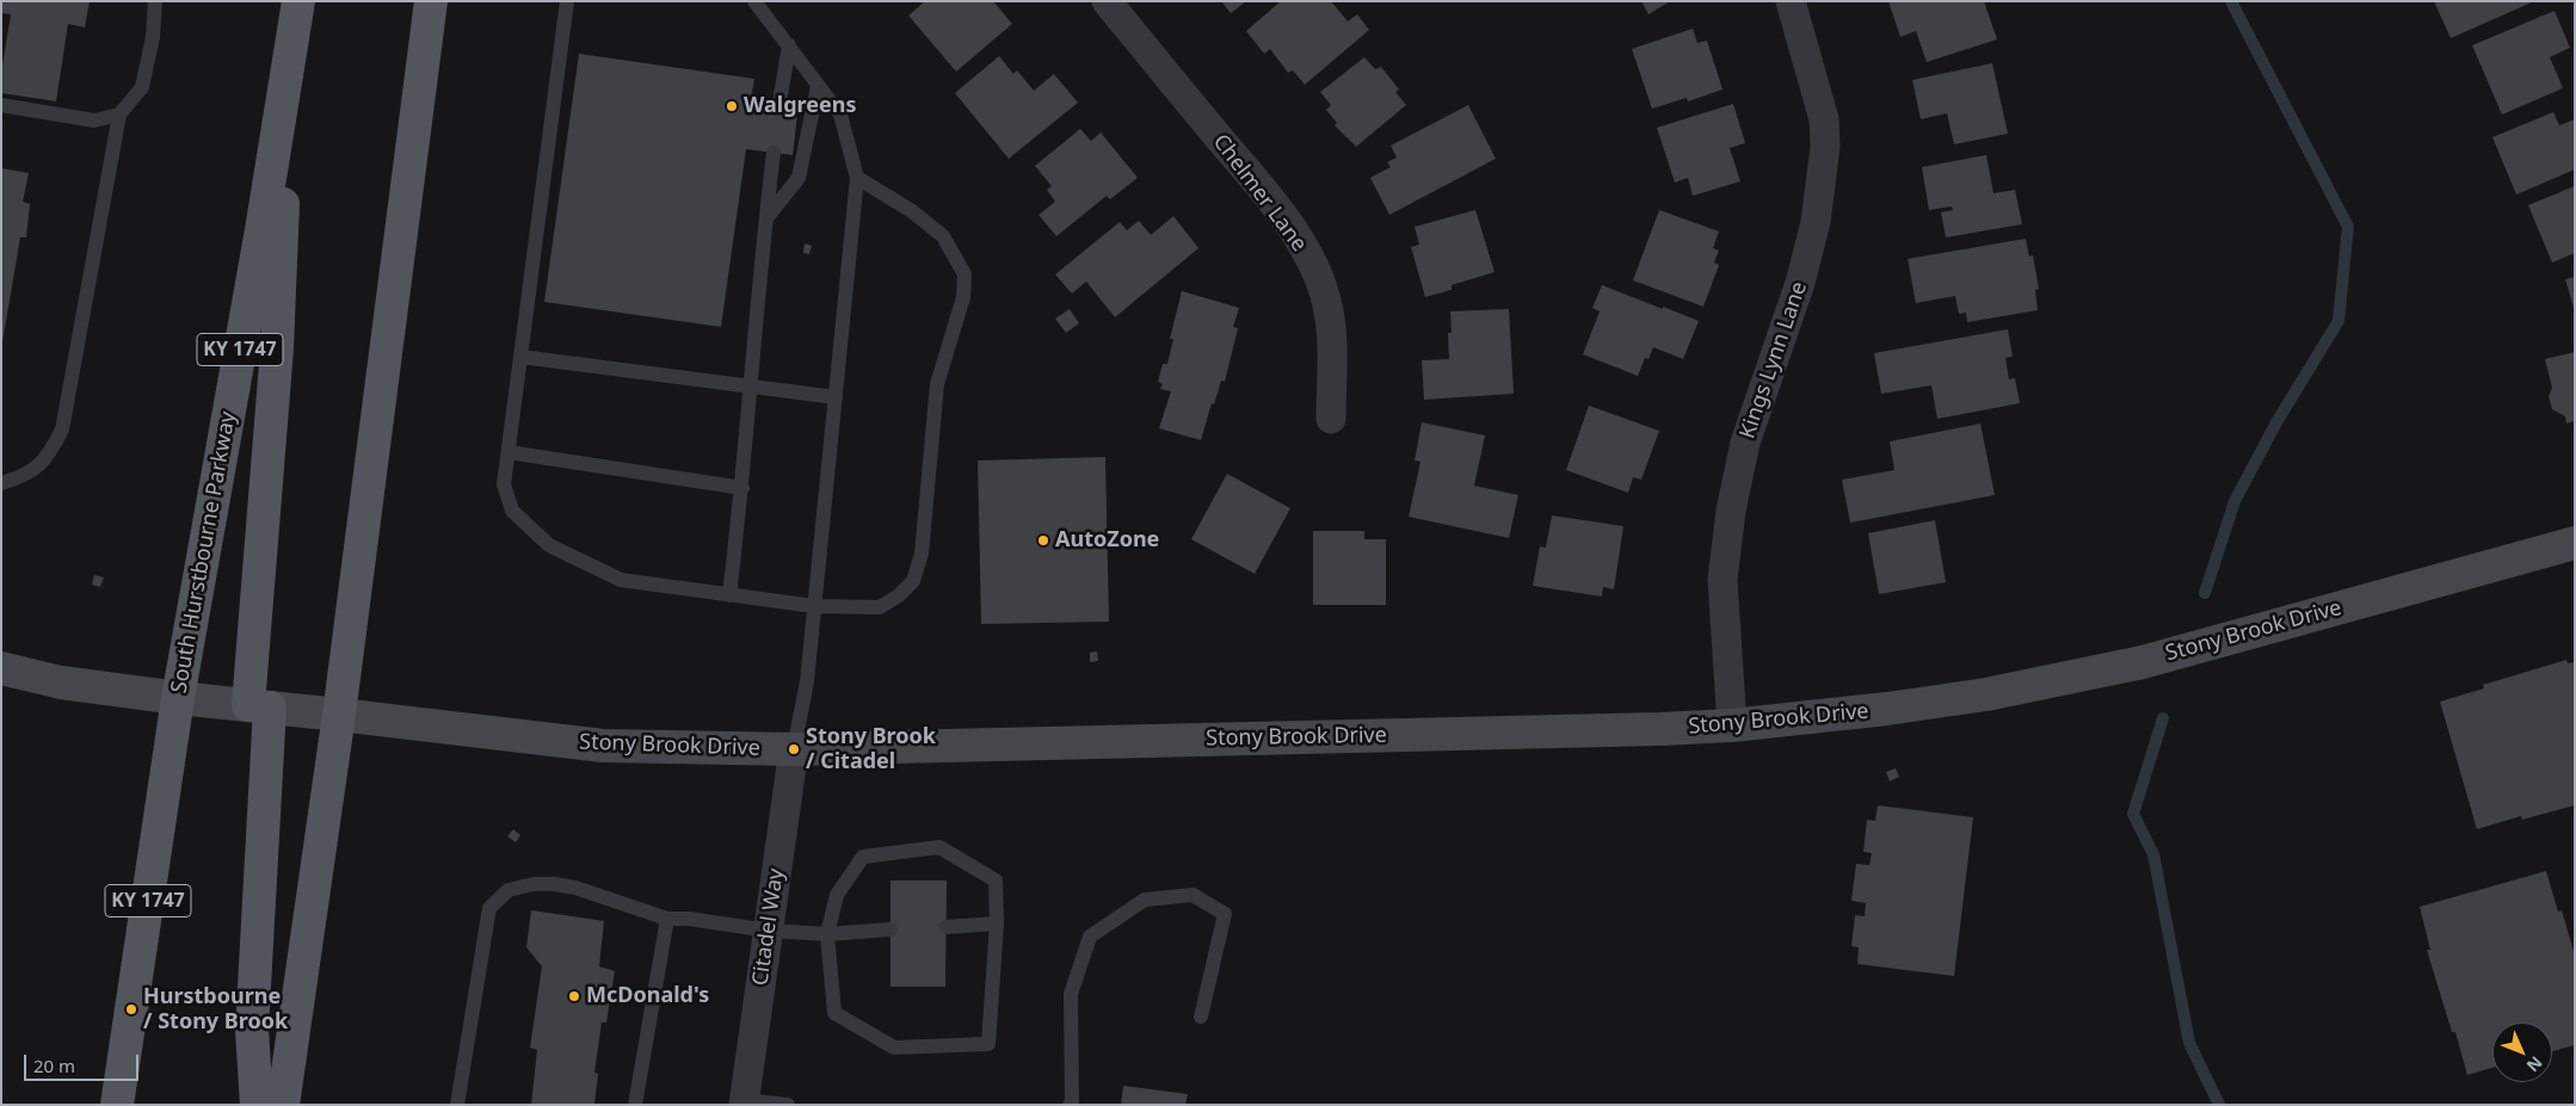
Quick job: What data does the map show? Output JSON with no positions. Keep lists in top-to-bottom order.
{
  "streets": {
    "main road": ["KY 1747", "South Hurstbourne Parkway"],
    "street": [
      "Chelmer Lane",
      "Kings Lynn Lane",
      "Stony Brook Drive",
      "Citadel Way"
    ]
  },
  "crossings": [
    ["Kings Lynn Lane", "Stony Brook Drive"],
    ["South Hurstbourne Parkway", "Stony Brook Drive"],
    ["Stony Brook Drive", "Citadel Way"]
  ],
  "places": [
    "Walgreens",
    "AutoZone",
    "Stony Brook / Citadel",
    "McDonald's",
    "Hurstbourne / Stony Brook"
  ],
  "scale_bar": "20 m",
  "north": "bottom right"
}
